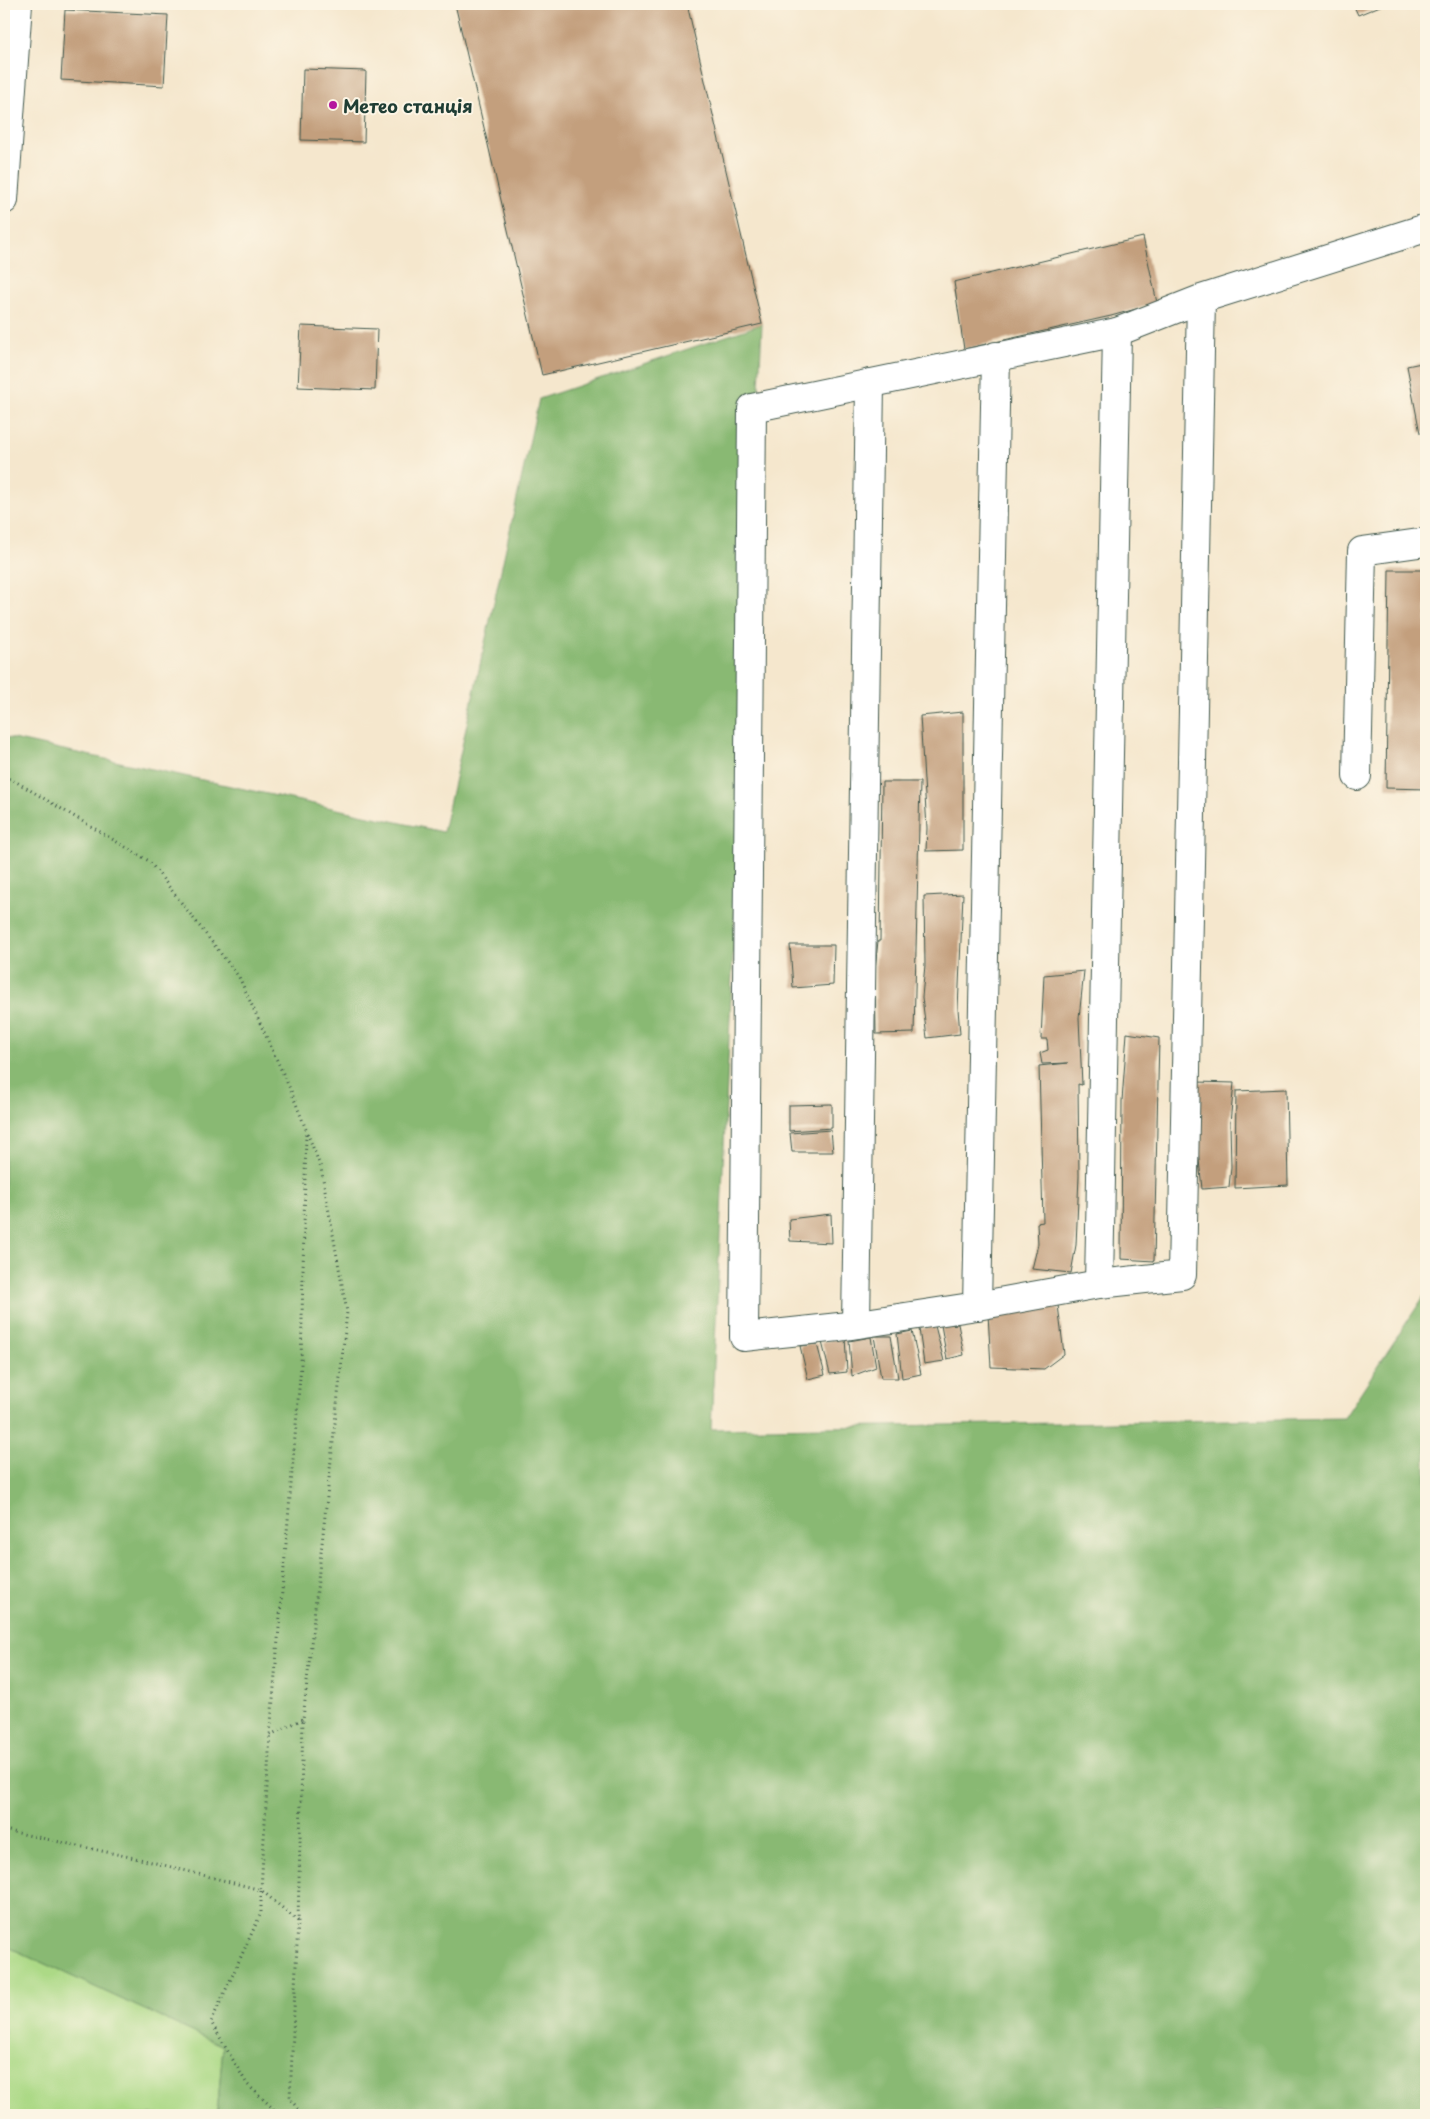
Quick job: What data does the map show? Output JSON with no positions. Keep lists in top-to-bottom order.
{
  "places": ["Метео станція"]
}
